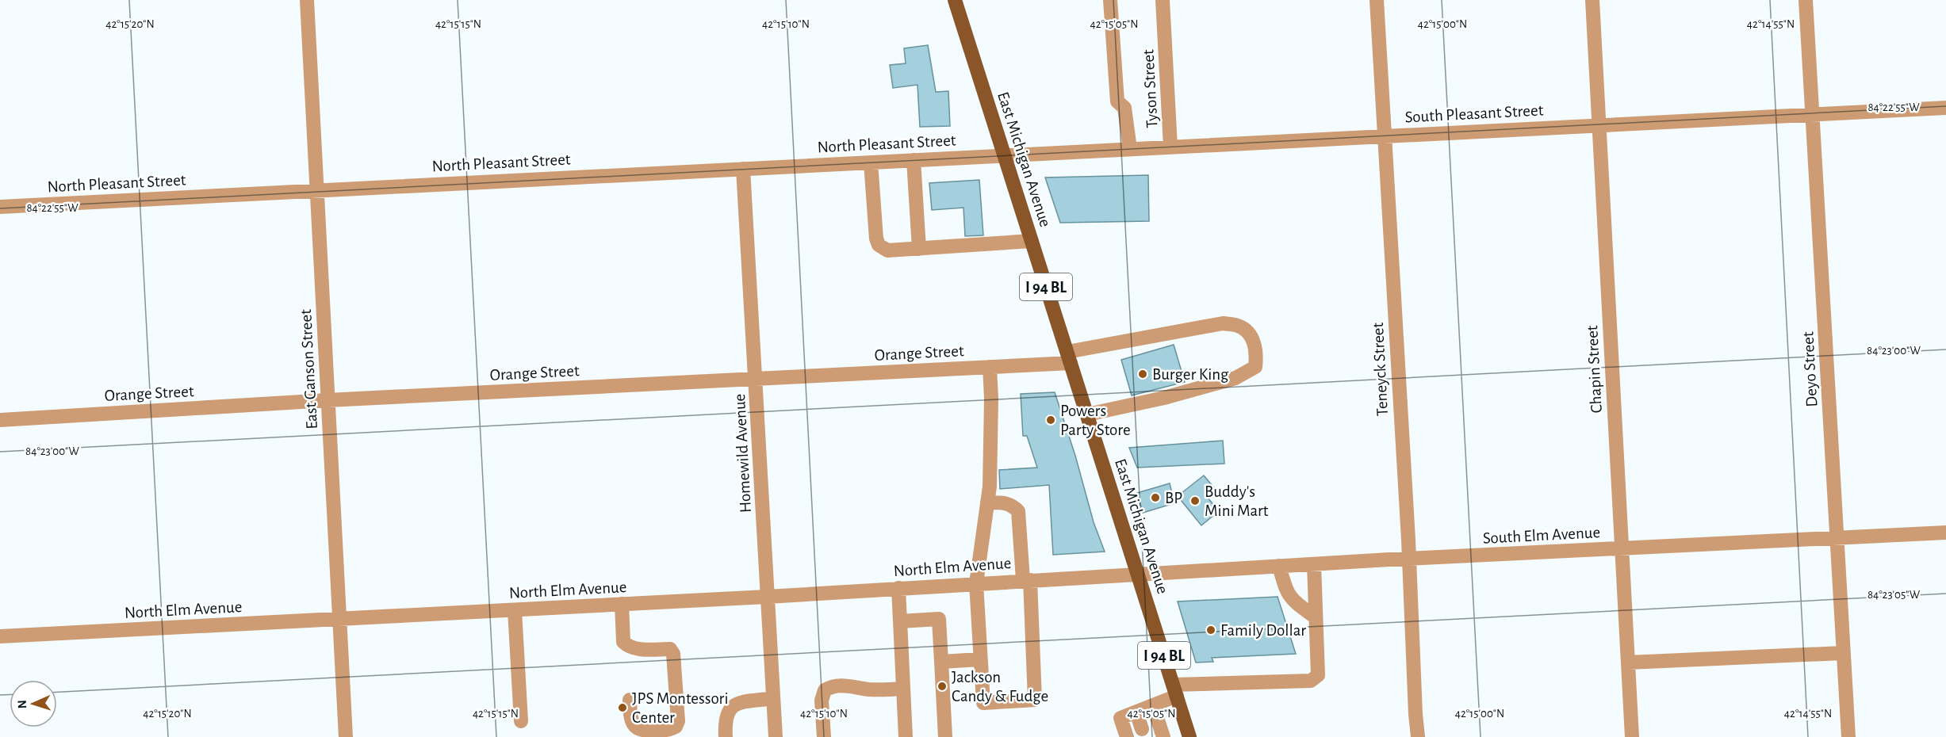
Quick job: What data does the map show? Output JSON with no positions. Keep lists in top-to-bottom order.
{
  "streets": {
    "main road": ["East Michigan Avenue", "I 94 BL"],
    "street": [
      "Tyson Street",
      "South Pleasant Street",
      "North Pleasant Street",
      "Orange Street",
      "East Ganson Street",
      "Teneyck Street",
      "Chapin Street",
      "Deyo Street",
      "Homewild Avenue",
      "South Elm Avenue",
      "North Elm Avenue"
    ]
  },
  "crossings": [
    ["Tyson Street", "South Pleasant Street"],
    ["South Pleasant Street", "North Pleasant Street"],
    ["South Pleasant Street", "East Michigan Avenue"],
    ["South Pleasant Street", "Teneyck Street"],
    ["South Pleasant Street", "Chapin Street"],
    ["South Pleasant Street", "Deyo Street"],
    ["North Pleasant Street", "East Michigan Avenue"],
    ["North Pleasant Street", "East Ganson Street"],
    ["North Pleasant Street", "Homewild Avenue"],
    ["East Michigan Avenue", "Orange Street"],
    ["East Michigan Avenue", "South Elm Avenue"],
    ["East Michigan Avenue", "North Elm Avenue"],
    ["Orange Street", "East Ganson Street"],
    ["Orange Street", "Homewild Avenue"],
    ["East Ganson Street", "North Elm Avenue"],
    ["Teneyck Street", "South Elm Avenue"],
    ["Chapin Street", "South Elm Avenue"],
    ["Deyo Street", "South Elm Avenue"],
    ["Homewild Avenue", "North Elm Avenue"],
    ["South Elm Avenue", "North Elm Avenue"]
  ],
  "places": [
    "Burger King",
    "Powers Party Store",
    "BP",
    "Buddy's Mini Mart",
    "Family Dollar",
    "Jackson Candy & Fudge",
    "JPS Montessori Center"
  ],
  "north": "left",
  "coordinates": [
    "42°15'20\"N",
    "42°15'15\"N",
    "42°15'10\"N",
    "42°15'05\"N",
    "42°15'00\"N",
    "42°14'55\"N",
    "84°22'55\"W",
    "84°23'00\"W",
    "84°23'05\"W"
  ]
}
